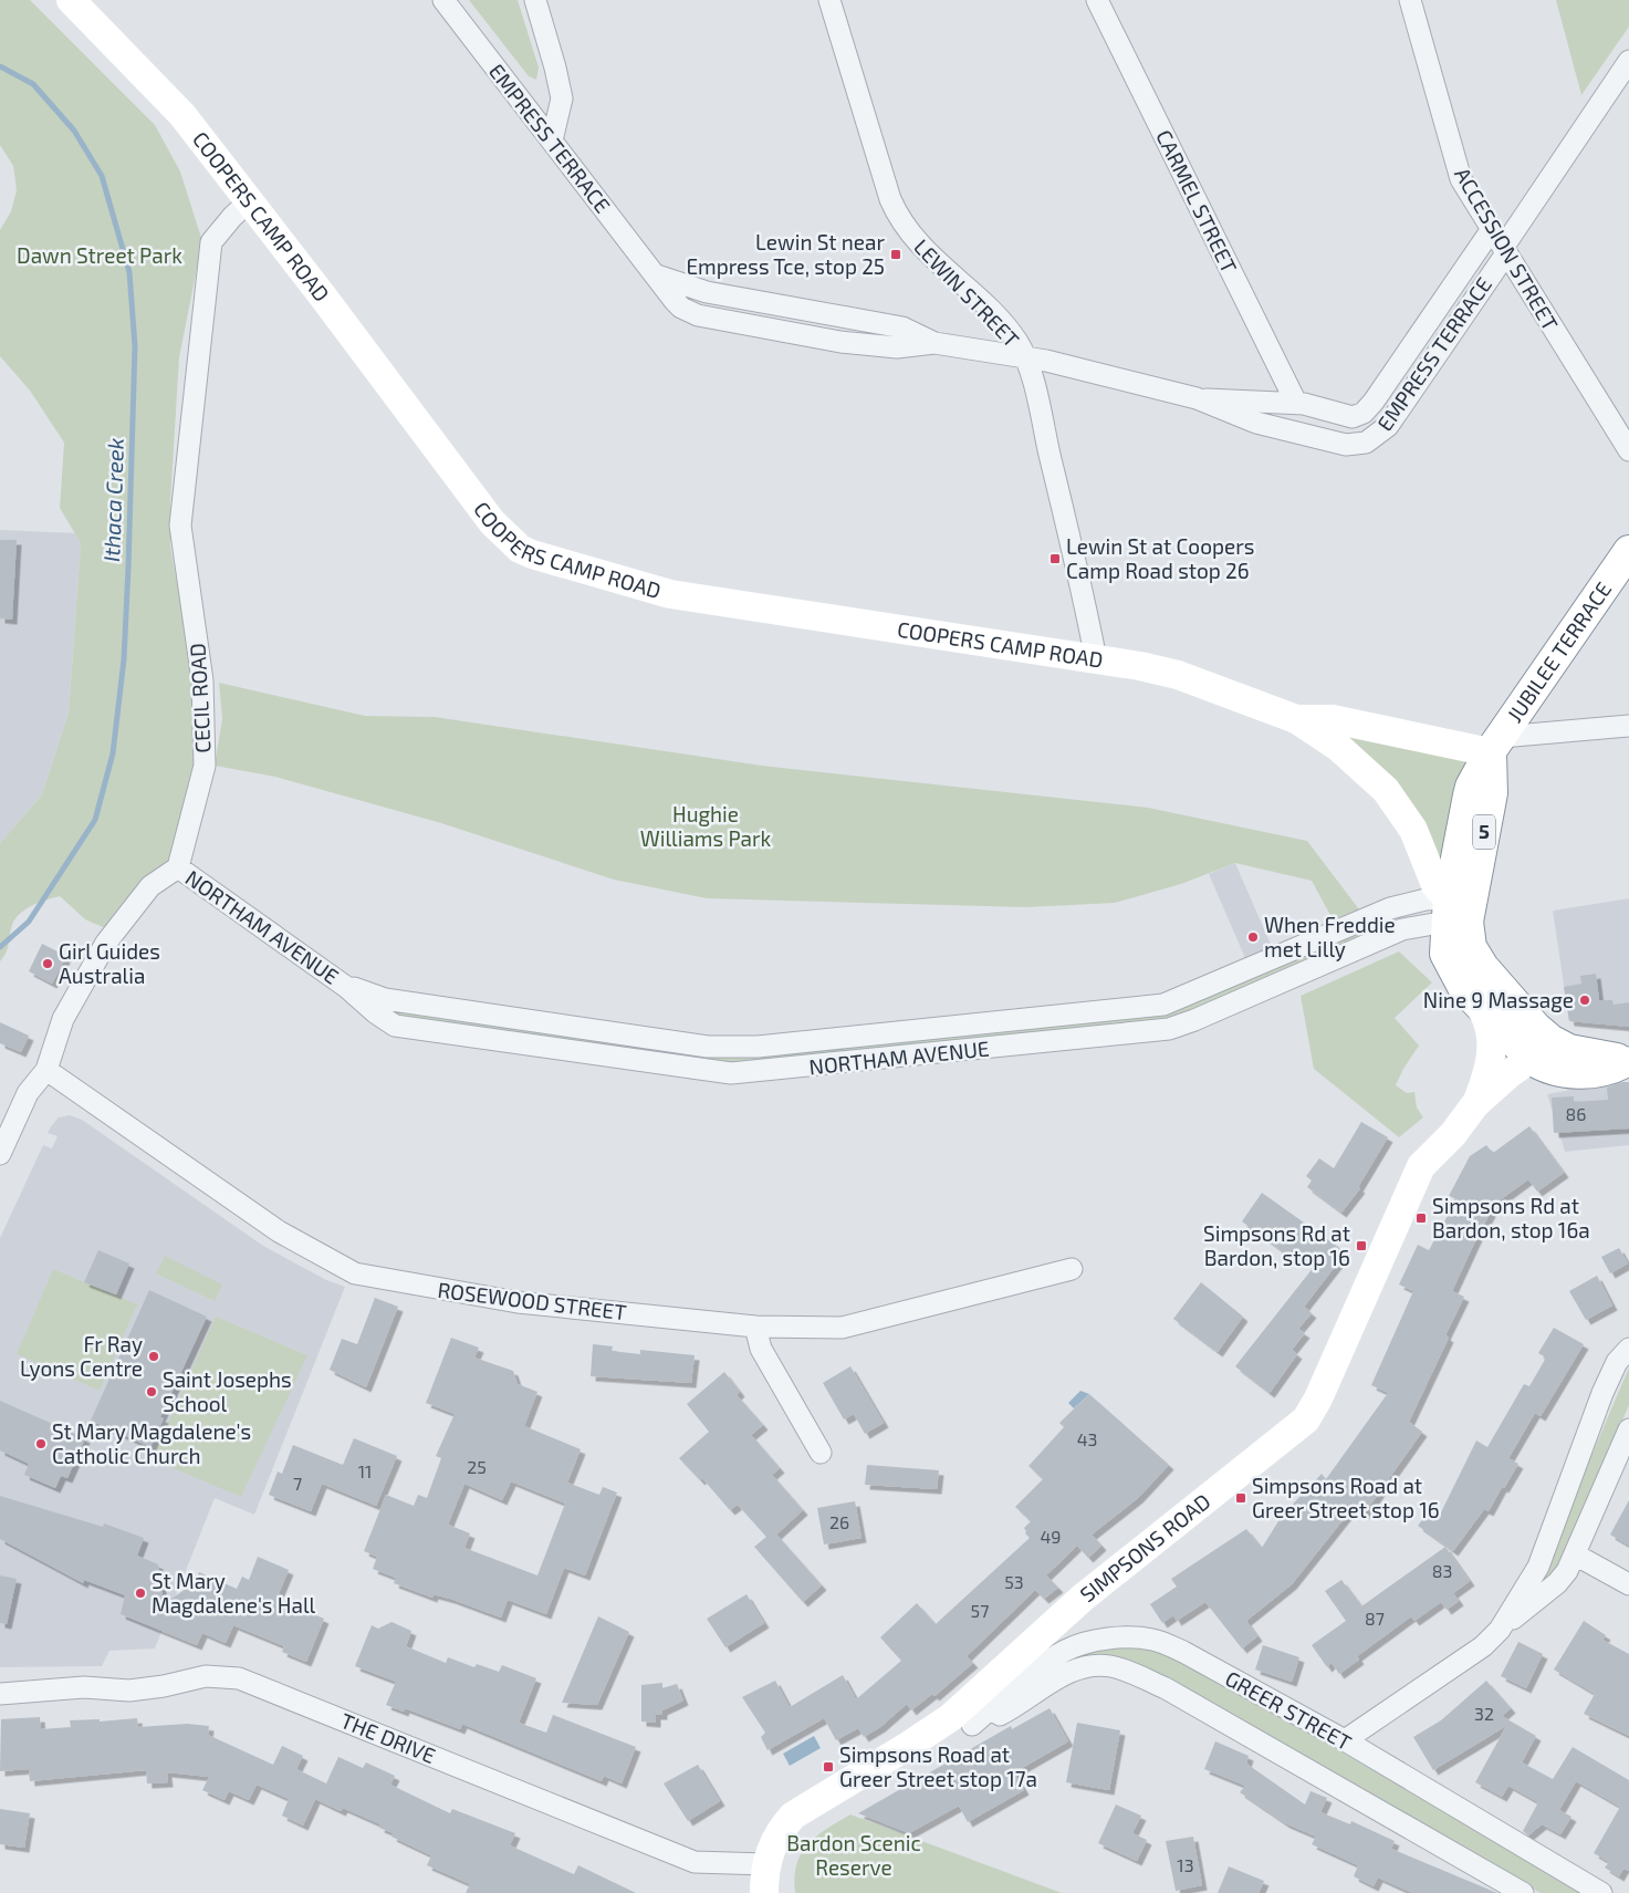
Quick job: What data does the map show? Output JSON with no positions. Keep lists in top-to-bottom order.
{
  "streets": {
    "highway": ["JUBILEE TERRACE", "5"],
    "main road": ["COOPERS CAMP ROAD", "SIMPSONS ROAD"],
    "street": [
      "EMPRESS TERRACE",
      "CARMEL STREET",
      "ACCESSION STREET",
      "LEWIN STREET",
      "CECIL ROAD",
      "NORTHAM AVENUE",
      "ROSEWOOD STREET",
      "GREER STREET",
      "THE DRIVE"
    ]
  },
  "crossings": [
    ["EMPRESS TERRACE", "CARMEL STREET"],
    ["EMPRESS TERRACE", "ACCESSION STREET"],
    ["EMPRESS TERRACE", "LEWIN STREET"],
    ["COOPERS CAMP ROAD", "LEWIN STREET"],
    ["COOPERS CAMP ROAD", "JUBILEE TERRACE"],
    ["COOPERS CAMP ROAD", "CECIL ROAD"],
    ["COOPERS CAMP ROAD", "5"],
    ["COOPERS CAMP ROAD", "NORTHAM AVENUE"],
    ["JUBILEE TERRACE", "5"],
    ["CECIL ROAD", "NORTHAM AVENUE"],
    ["5", "NORTHAM AVENUE"],
    ["5", "SIMPSONS ROAD"],
    ["SIMPSONS ROAD", "GREER STREET"],
    ["SIMPSONS ROAD", "THE DRIVE"]
  ],
  "water": ["Ithaca Creek"],
  "parks": ["Dawn Street Park", "Hughie Williams Park", "Bardon Scenic Reserve"],
  "places": {
    "transit": [
      "Lewin St near Empress Tce, stop 25",
      "Lewin St at Coopers Camp Road stop 26",
      "Simpsons Rd at Bardon, stop 16a",
      "Simpsons Rd at Bardon, stop 16",
      "Simpsons Road at Greer Street stop 16",
      "Simpsons Road at Greer Street stop 17a"
    ],
    "other": [
      "When Freddie met Lilly",
      "Girl Guides Australia",
      "Nine 9 Massage",
      "Fr Ray Lyons Centre",
      "Saint Josephs School",
      "St Mary Magdalene's Catholic Church",
      "St Mary Magdalene's Hall"
    ]
  },
  "house_numbers": [
    "86",
    "43",
    "25",
    "11",
    "7",
    "26",
    "49",
    "83",
    "53",
    "57",
    "87",
    "32",
    "13"
  ]
}
